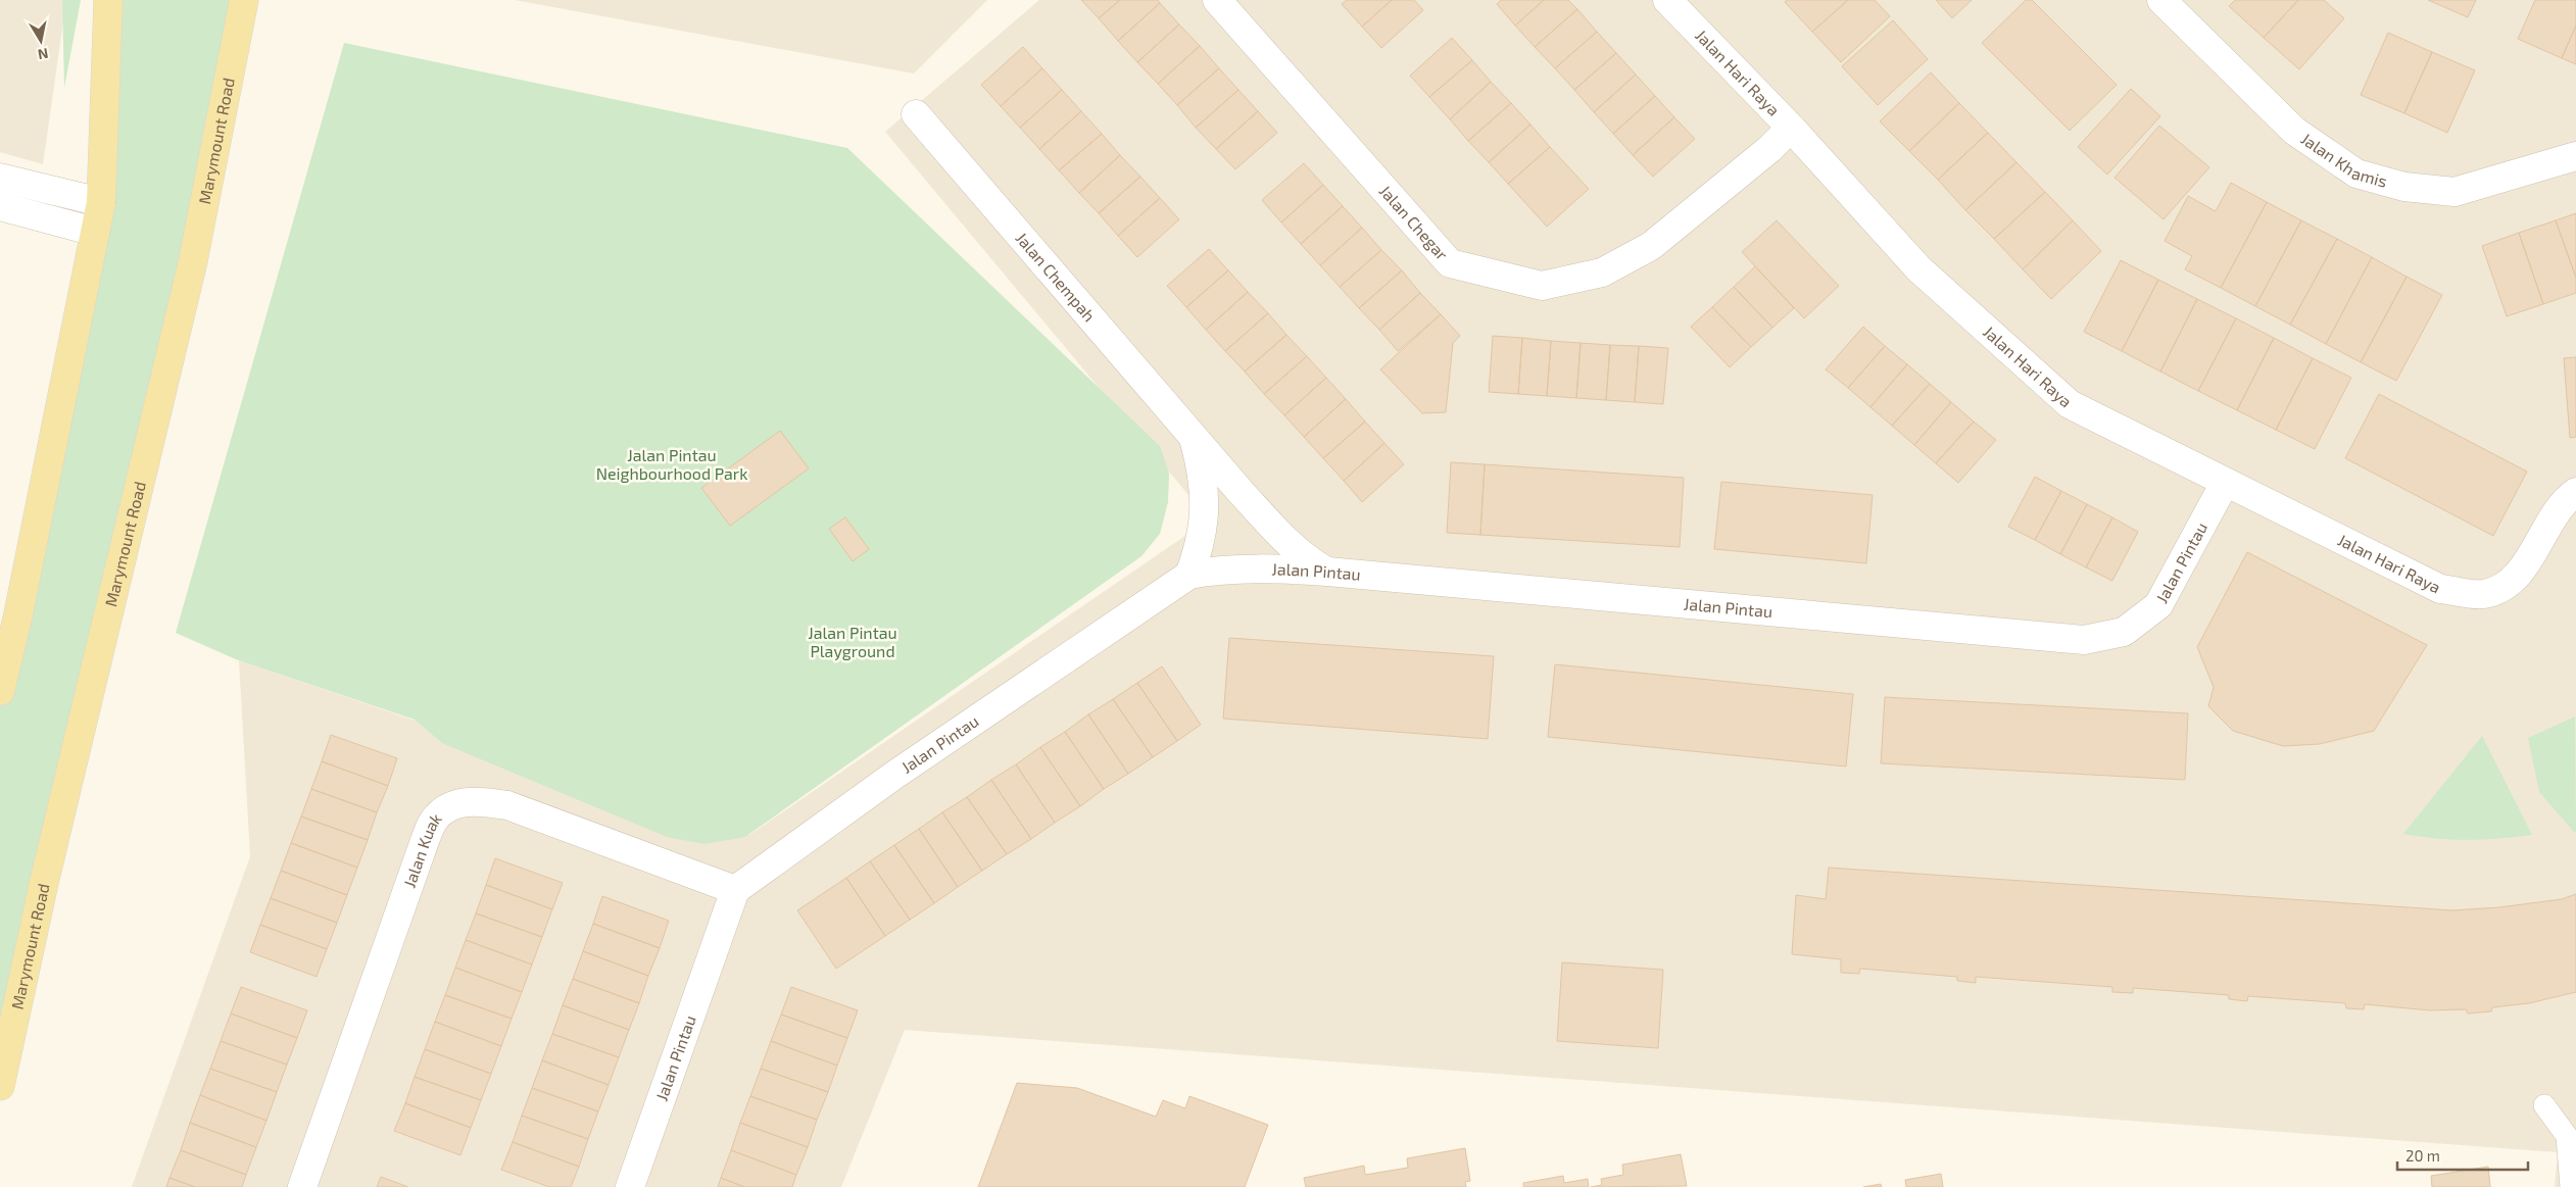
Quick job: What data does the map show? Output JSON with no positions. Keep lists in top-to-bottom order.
{
  "streets": {
    "main road": ["Marymount Road"],
    "street": [
      "Jalan Hari Raya",
      "Jalan Khamis",
      "Jalan Chegar",
      "Jalan Chempah",
      "Jalan Pintau",
      "Jalan Kuak"
    ]
  },
  "crossings": [
    ["Jalan Hari Raya", "Jalan Chegar"],
    ["Jalan Hari Raya", "Jalan Pintau"],
    ["Jalan Chempah", "Jalan Pintau"],
    ["Jalan Pintau", "Jalan Kuak"]
  ],
  "parks": ["Jalan Pintau Neighbourhood Park", "Jalan Pintau Playground"],
  "scale_bar": "20 m",
  "north": "bottom"
}
